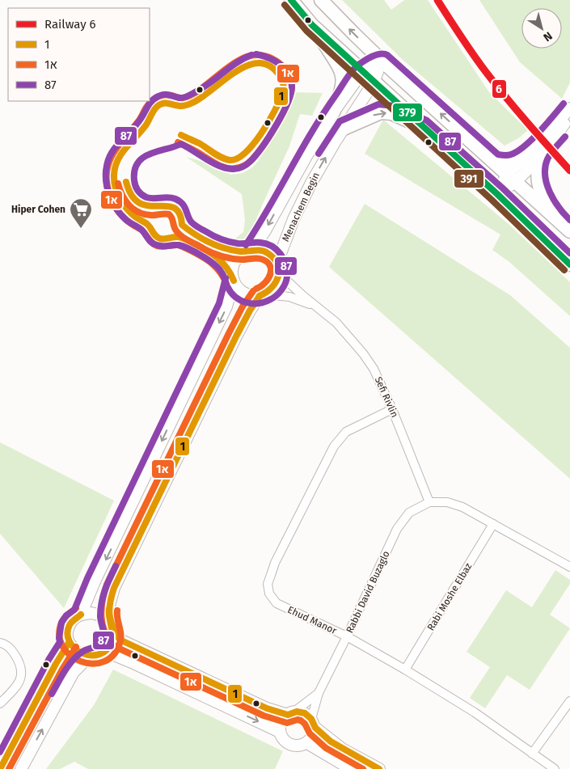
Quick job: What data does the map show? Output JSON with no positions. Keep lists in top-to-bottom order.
{
  "streets": {
    "main road": ["Menachem Begin"],
    "street": [
      "Sefi Rivlin",
      "Rabbi David Buzaglo",
      "Rabi Moshe Elbaz",
      "Ehud Manor"
    ]
  },
  "crossings": [
    ["Menachem Begin", "Sefi Rivlin"],
    ["Sefi Rivlin", "Rabbi David Buzaglo"],
    ["Sefi Rivlin", "Ehud Manor"],
    ["Rabbi David Buzaglo", "Ehud Manor"],
    ["Rabi Moshe Elbaz", "Ehud Manor"]
  ],
  "places": {
    "supermarket": ["Hiper Cohen"]
  },
  "lines": [
    "rail line 6",
    "transit line 379",
    "transit line 391",
    "transit line 87",
    "transit line 1א",
    "transit line 1"
  ],
  "legend": [
    "Railway 6",
    "1",
    "1א",
    "87"
  ],
  "north": "bottom right"
}
